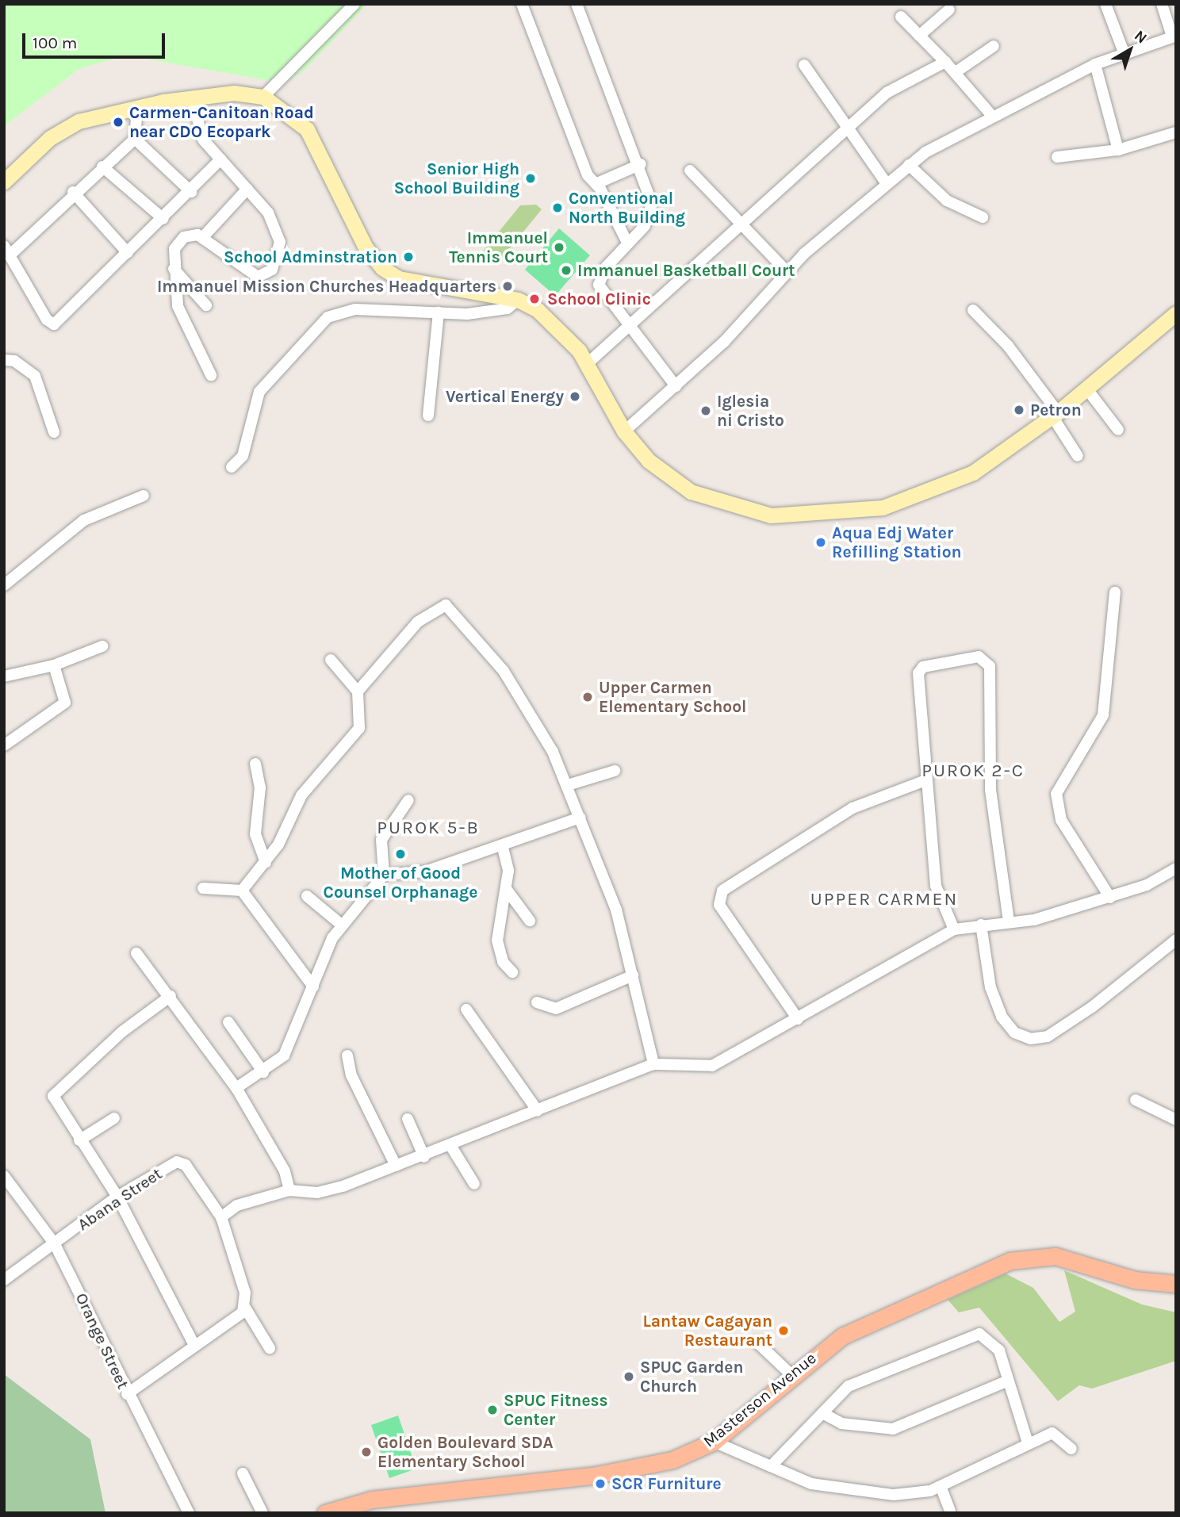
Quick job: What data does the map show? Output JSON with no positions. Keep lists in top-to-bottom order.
{
  "streets": {
    "main road": ["Masterson Avenue"],
    "street": ["Abana Street", "Orange Street"]
  },
  "crossings": [
    ["Abana Street", "Orange Street"]
  ],
  "districts": ["PUROK 2-C", "PUROK 5-B", "UPPER CARMEN"],
  "places": [
    "Carmen-Canitoan Road near CDO Ecopark",
    "Senior High School Building",
    "Conventional North Building",
    "Immanuel Tennis Court",
    "School Adminstration",
    "Immanuel Basketball Court",
    "Immanuel Mission Churches Headquarters",
    "School Clinic",
    "Vertical Energy",
    "Petron",
    "Iglesia ni Cristo",
    "Aqua Edj Water Refilling Station",
    "Upper Carmen Elementary School",
    "Mother of Good Counsel Orphanage",
    "Lantaw Cagayan Restaurant",
    "SPUC Garden Church",
    "SPUC Fitness Center",
    "Golden Boulevard SDA Elementary School",
    "SCR Furniture"
  ],
  "scale_bar": "100 m",
  "north": "top right"
}
